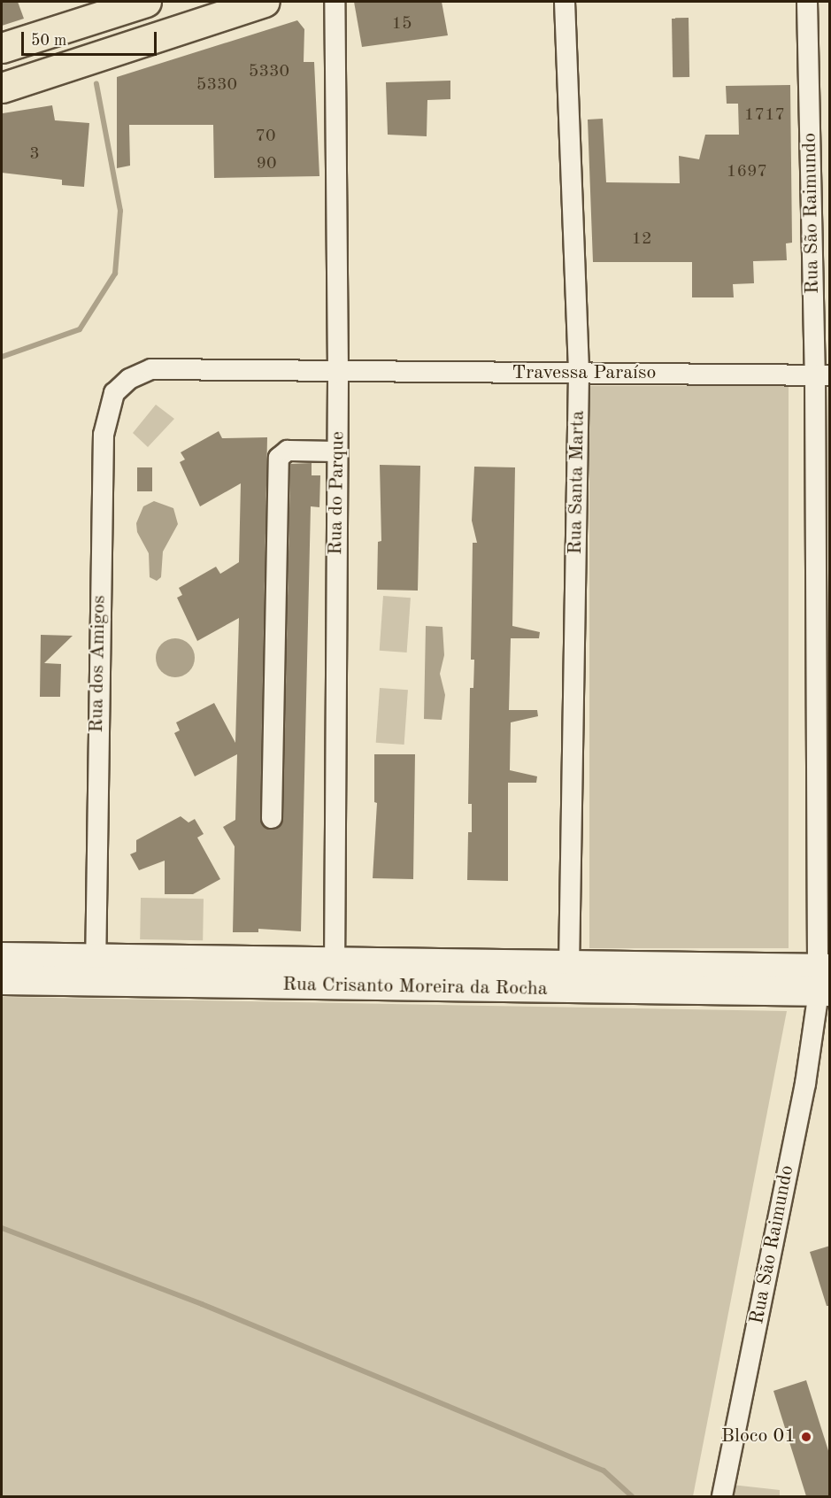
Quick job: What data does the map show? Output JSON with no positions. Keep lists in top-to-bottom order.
{
  "streets": {
    "main road": ["Rua Crisanto Moreira da Rocha"],
    "street": [
      "Rua São Raimundo",
      "Travessa Paraíso",
      "Rua Santa Marta",
      "Rua do Parque",
      "Rua dos Amigos"
    ]
  },
  "crossings": [
    ["Rua São Raimundo", "Travessa Paraíso"],
    ["Rua São Raimundo", "Rua Crisanto Moreira da Rocha"],
    ["Travessa Paraíso", "Rua Santa Marta"],
    ["Travessa Paraíso", "Rua do Parque"],
    ["Travessa Paraíso", "Rua dos Amigos"],
    ["Rua Santa Marta", "Rua Crisanto Moreira da Rocha"],
    ["Rua do Parque", "Rua Crisanto Moreira da Rocha"],
    ["Rua dos Amigos", "Rua Crisanto Moreira da Rocha"]
  ],
  "places": ["Bloco 01"],
  "house_numbers": [
    "15",
    "5330",
    "5330",
    "1717",
    "70",
    "3",
    "90",
    "1697",
    "12"
  ],
  "scale_bar": "50 m"
}
